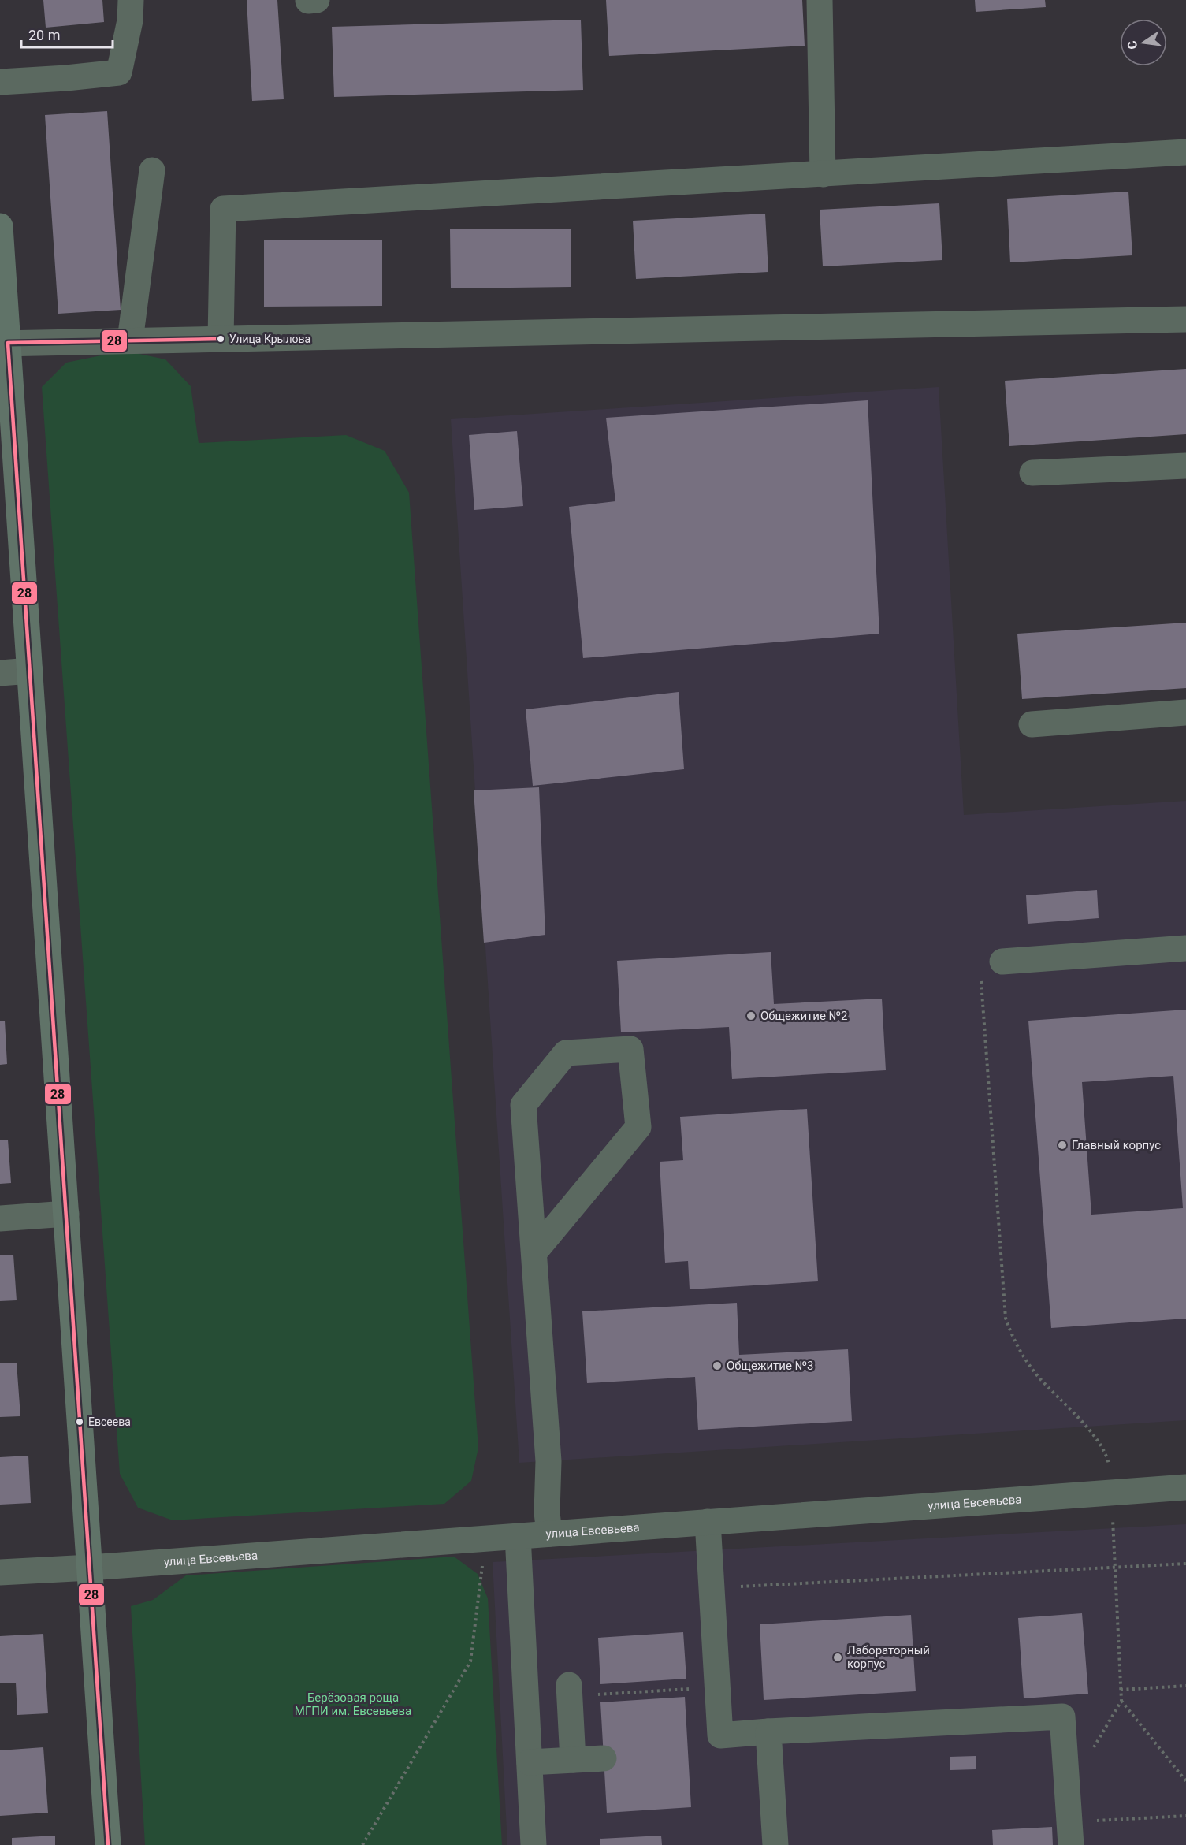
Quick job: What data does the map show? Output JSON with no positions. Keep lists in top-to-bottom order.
{
  "streets": {
    "street": ["улица Евсевьева"]
  },
  "parks": ["Берёзовая роща МГПИ им. Евсевьева"],
  "places": [
    "Улица Крылова",
    "Общежитие №2",
    "Главный корпус",
    "Общежитие №3",
    "Евсеева",
    "Лабораторный корпус"
  ],
  "lines": ["transit line 28"],
  "scale_bar": "20 m",
  "north": "left"
}
